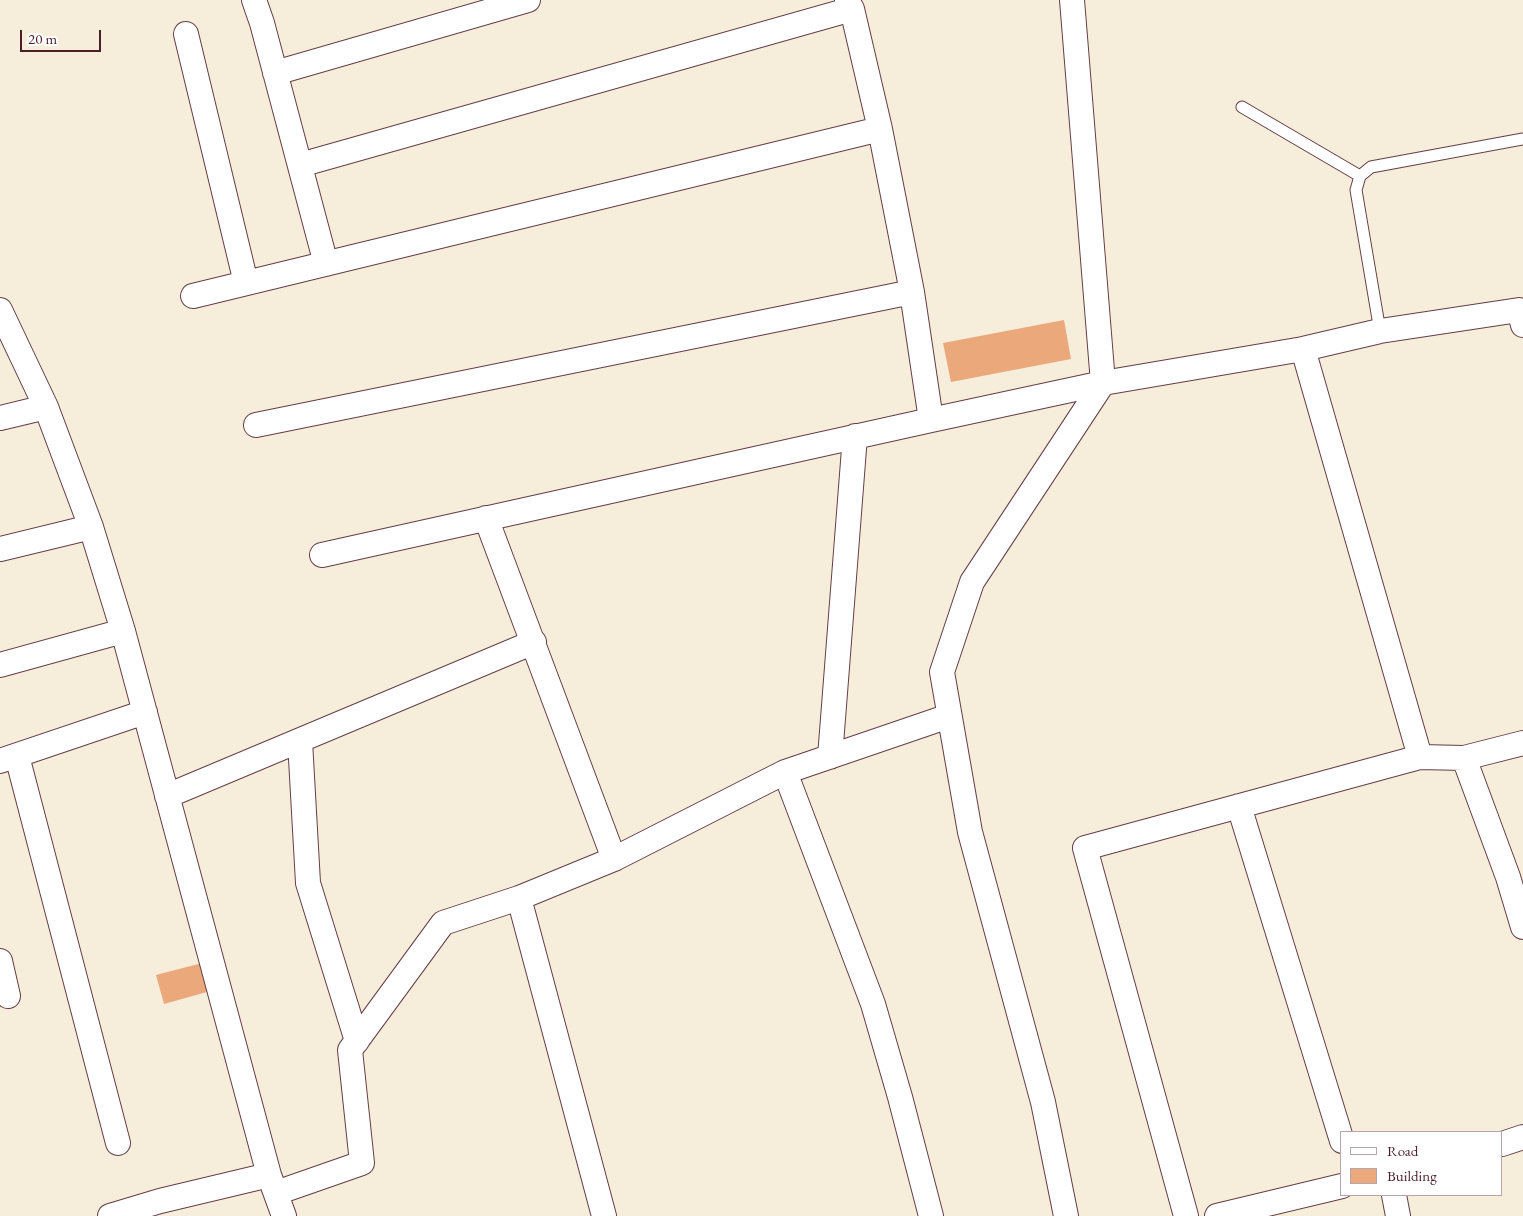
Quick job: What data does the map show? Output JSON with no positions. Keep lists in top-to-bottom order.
{
  "legend": ["Road", "Building"],
  "scale_bar": "20 m"
}
